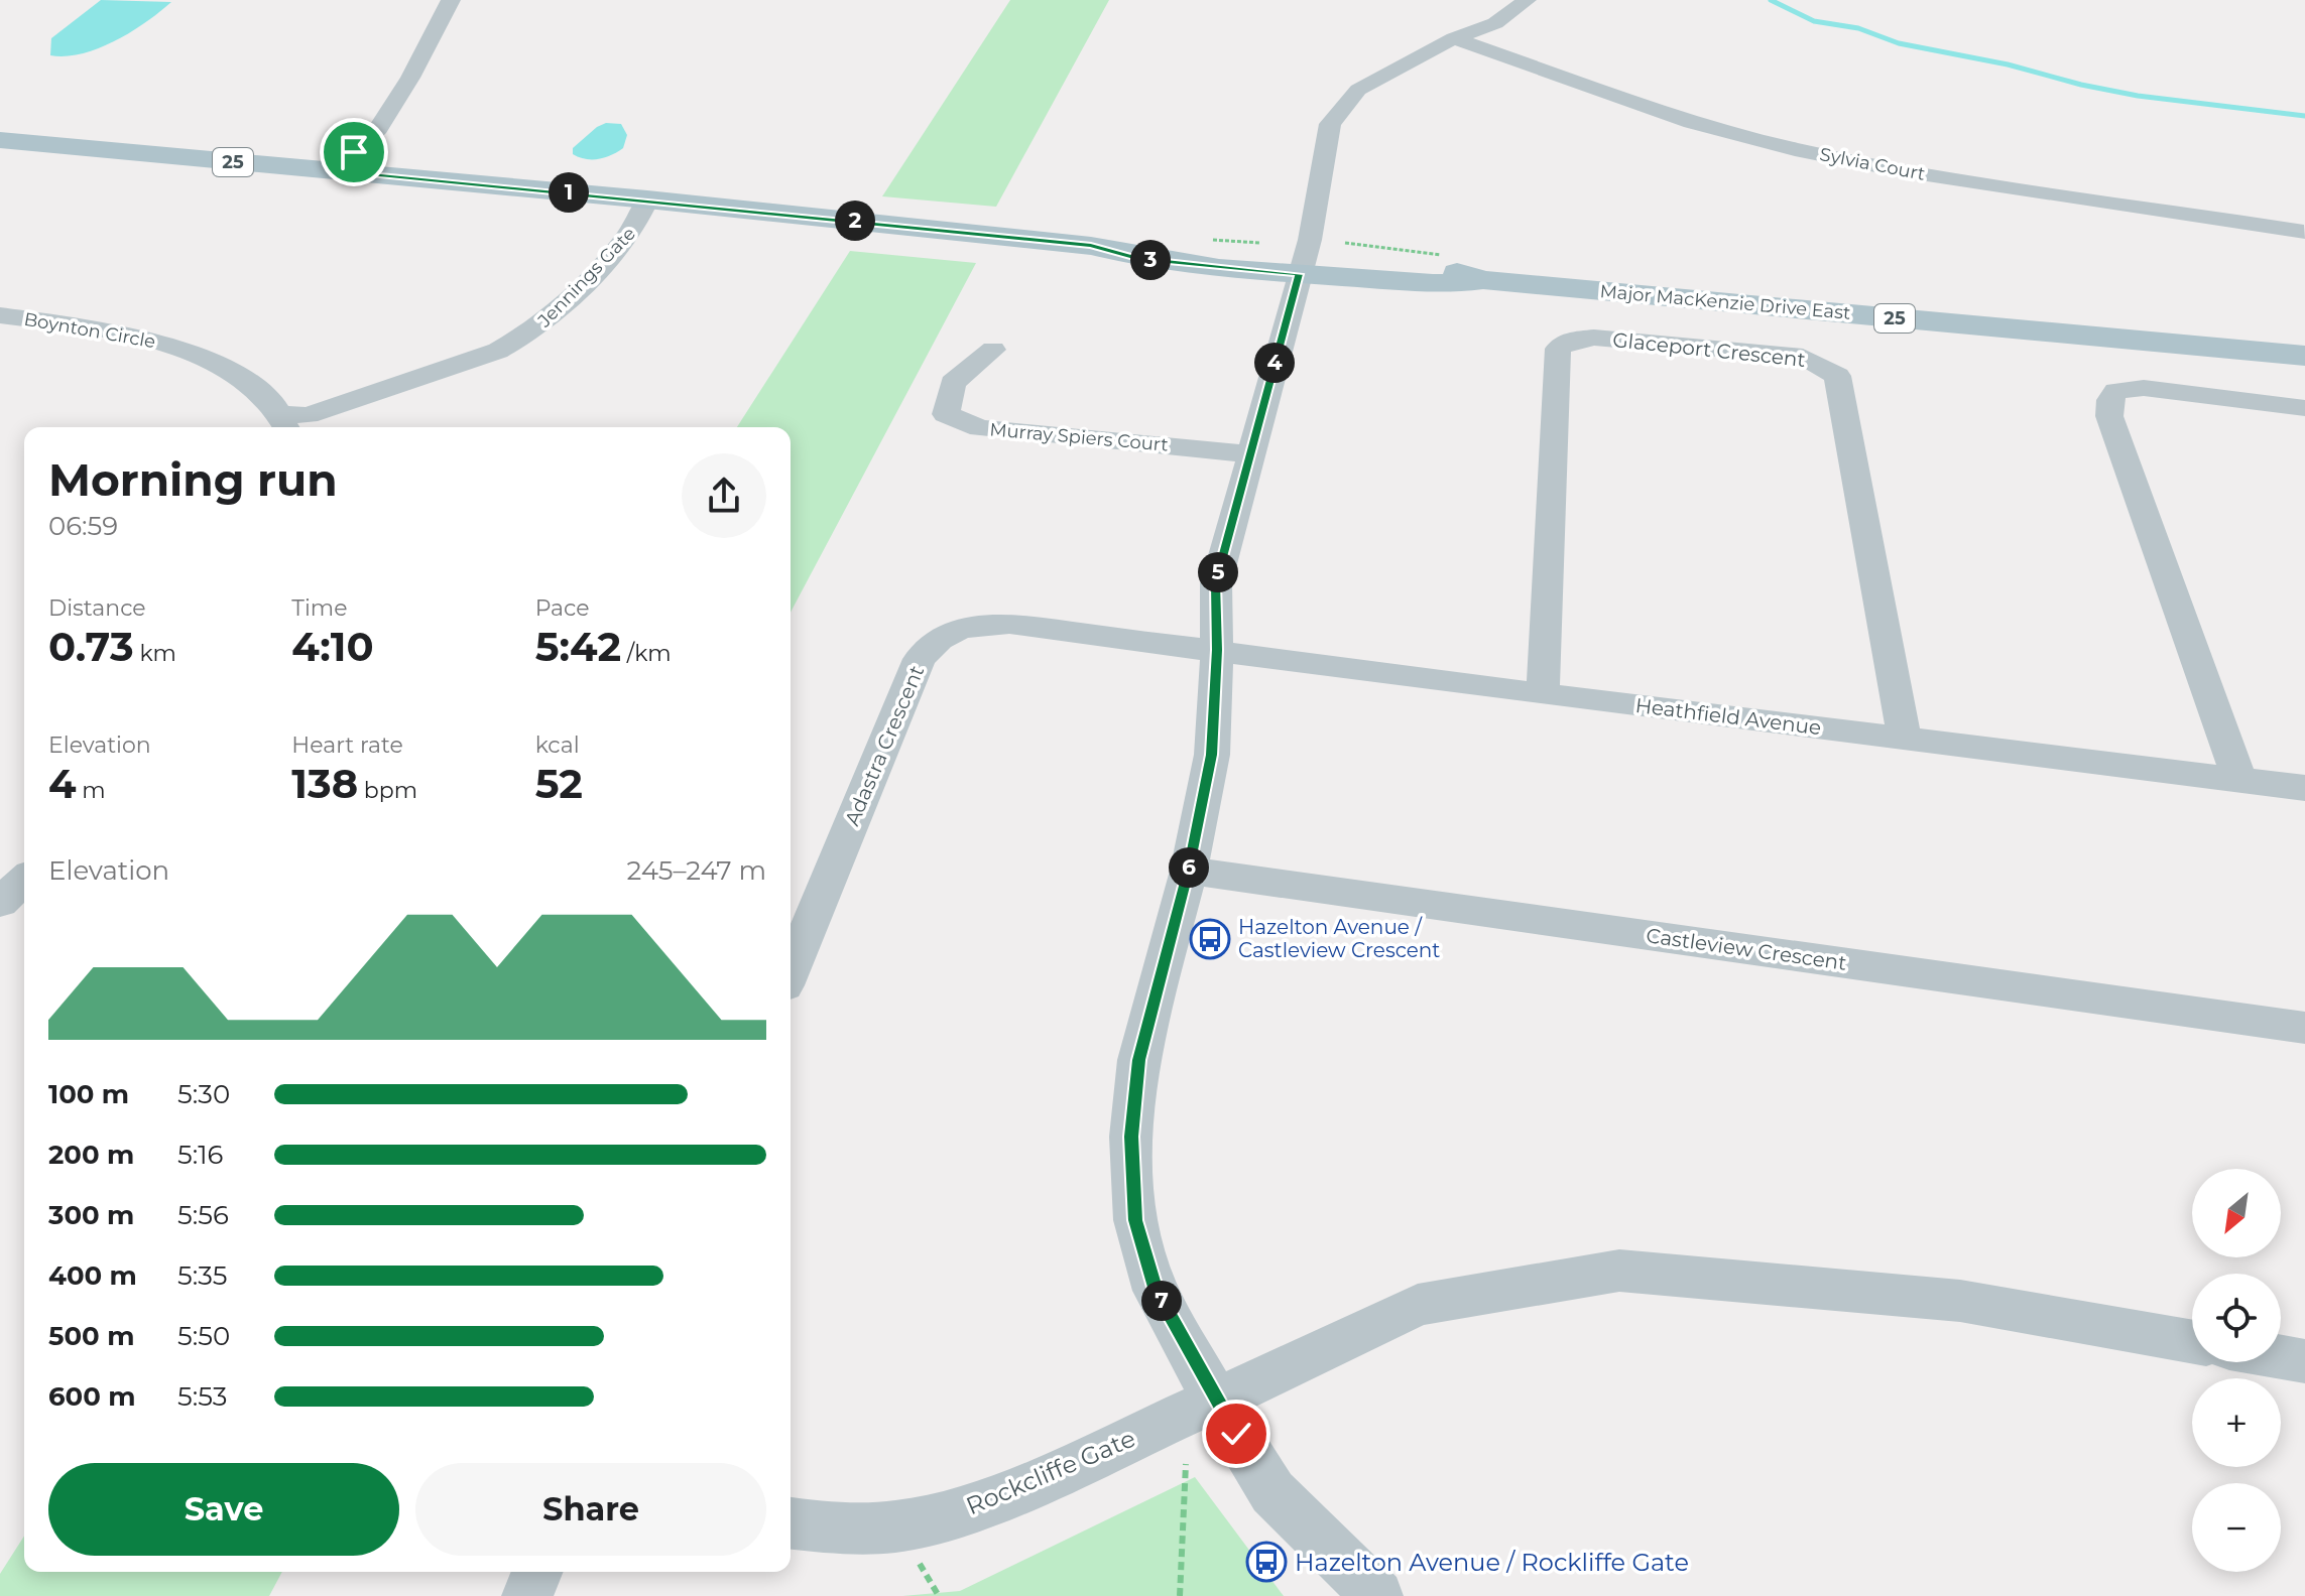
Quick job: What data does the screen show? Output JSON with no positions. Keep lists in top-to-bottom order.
{
  "streets": {
    "main road": ["25", "Major MacKenzie Drive East"],
    "street": [
      "Sylvia Court",
      "Jennings Gate",
      "Boynton Circle",
      "Glaceport Crescent",
      "Murray Spiers Court",
      "Heathfield Avenue",
      "Adastra Crescent",
      "Castleview Crescent",
      "Rockcliffe Gate"
    ]
  },
  "crossings": [
    ["Jennings Gate", "Major MacKenzie Drive East"],
    ["Jennings Gate", "Boynton Circle"],
    ["Glaceport Crescent", "Heathfield Avenue"],
    ["Heathfield Avenue", "Adastra Crescent"]
  ],
  "places": {
    "bus stop": ["Hazelton Avenue / Castleview Crescent", "Hazelton Avenue / Rockliffe Gate"]
  },
  "north": "bottom left",
  "page": {
    "pins": [
      "1",
      "2",
      "3",
      "4",
      "5",
      "6",
      "7"
    ],
    "heading": ["Morning run", "06:59"],
    "stats": [
      ["Distance", "0.73 km"],
      ["Time", "4:10"],
      ["Pace", "5:42 /km"],
      ["Elevation", "4 m"],
      ["Heart rate", "138 bpm"],
      ["kcal", "52"]
    ],
    "chart": ["Elevation", "245–247 m"],
    "list": [
      {
        "name": "100 m",
        "note": "5:30"
      },
      {
        "name": "200 m",
        "note": "5:16"
      },
      {
        "name": "300 m",
        "note": "5:56"
      },
      {
        "name": "400 m",
        "note": "5:35"
      },
      {
        "name": "500 m",
        "note": "5:50"
      },
      {
        "name": "600 m",
        "note": "5:53"
      }
    ],
    "map_buttons": ["+", "−"],
    "buttons": ["Save", "Share"]
  }
}
